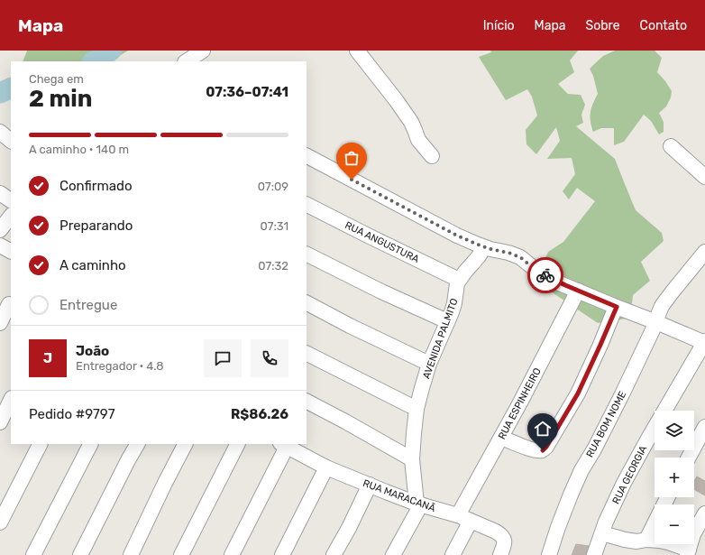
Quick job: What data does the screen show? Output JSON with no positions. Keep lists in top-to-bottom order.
{
  "streets": {
    "street": [
      "RUA ANGUSTURA",
      "AVENIDA PALMITO",
      "RUA ESPINHEIRO",
      "RUA BOM NOME",
      "RUA GEORGIA",
      "RUA MARACANÃ"
    ]
  },
  "crossings": [
    ["RUA ANGUSTURA", "AVENIDA PALMITO"],
    ["AVENIDA PALMITO", "RUA MARACANÃ"],
    ["RUA ESPINHEIRO", "RUA MARACANÃ"]
  ],
  "page": {
    "header": "Mapa",
    "nav": [
      "Início",
      "Mapa",
      "Sobre",
      "Contato"
    ],
    "heading": ["2 min", "Chega em", "07:36–07:41"],
    "panel": [
      "João",
      "Entregador · 4.8",
      "Pedido #9797",
      "R$86.26"
    ],
    "bar": "A caminho · 140 m",
    "list": [
      ["Confirmado", "07:09"],
      ["Preparando", "07:31"],
      ["A caminho", "07:32"],
      "Entregue"
    ],
    "round": "J",
    "map_buttons": ["+", "−"]
  }
}
